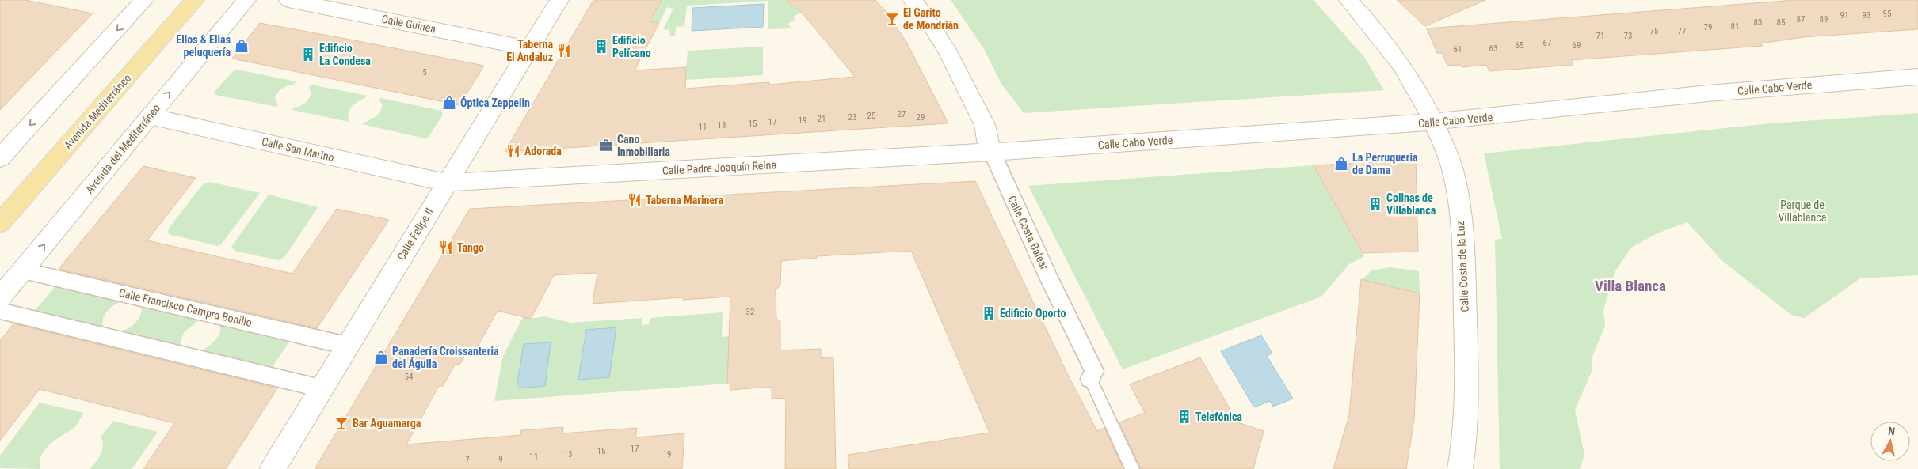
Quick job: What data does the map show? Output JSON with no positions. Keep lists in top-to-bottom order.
{
  "streets": {
    "main road": ["Avenida Mediterráneo"],
    "street": [
      "Calle Guinea",
      "Calle Cabo Verde",
      "Avenida del Mediterráneo",
      "Calle San Marino",
      "Calle Padre Joaquín Reina",
      "Calle Costa Balear",
      "Calle Felipe II",
      "Calle Costa de la Luz",
      "Calle Francisco Campra Bonillo"
    ]
  },
  "crossings": [
    ["Calle Guinea", "Calle Felipe II"],
    ["Calle Cabo Verde", "Calle Padre Joaquín Reina"],
    ["Calle Cabo Verde", "Calle Costa Balear"],
    ["Calle Cabo Verde", "Calle Costa de la Luz"],
    ["Avenida del Mediterráneo", "Calle San Marino"],
    ["Avenida del Mediterráneo", "Calle Francisco Campra Bonillo"],
    ["Calle San Marino", "Calle Padre Joaquín Reina"],
    ["Calle San Marino", "Calle Felipe II"],
    ["Calle Padre Joaquín Reina", "Calle Costa Balear"],
    ["Calle Padre Joaquín Reina", "Calle Felipe II"],
    ["Calle Felipe II", "Calle Francisco Campra Bonillo"]
  ],
  "districts": ["Villa Blanca"],
  "parks": ["Parque de Villablanca"],
  "places": {
    "bar": ["El Garito de Mondrián", "Bar Aguamarga"],
    "shop": [
      "Ellos & Ellas peluquería",
      "Óptica Zeppelin",
      "La Perruqueria de Dama",
      "Panadería Croissanteria del Águila"
    ],
    "building": [
      "Edificio Pelícano",
      "Edificio La Condesa",
      "Colinas de Villablanca",
      "Edificio Oporto",
      "Telefónica"
    ],
    "restaurant": [
      "Taberna El Andaluz",
      "Adorada",
      "Taberna Marinera",
      "Tango"
    ],
    "office": ["Cano Inmobiliaria"]
  },
  "house_numbers": [
    "95",
    "91",
    "93",
    "87",
    "89",
    "83",
    "85",
    "81",
    "79",
    "75",
    "77",
    "71",
    "73",
    "67",
    "65",
    "69",
    "63",
    "61",
    "5",
    "27",
    "25",
    "23",
    "29",
    "21",
    "19",
    "17",
    "15",
    "13",
    "11",
    "32",
    "54",
    "17",
    "15",
    "13",
    "19",
    "11",
    "9",
    "7"
  ],
  "north": "top"
}
